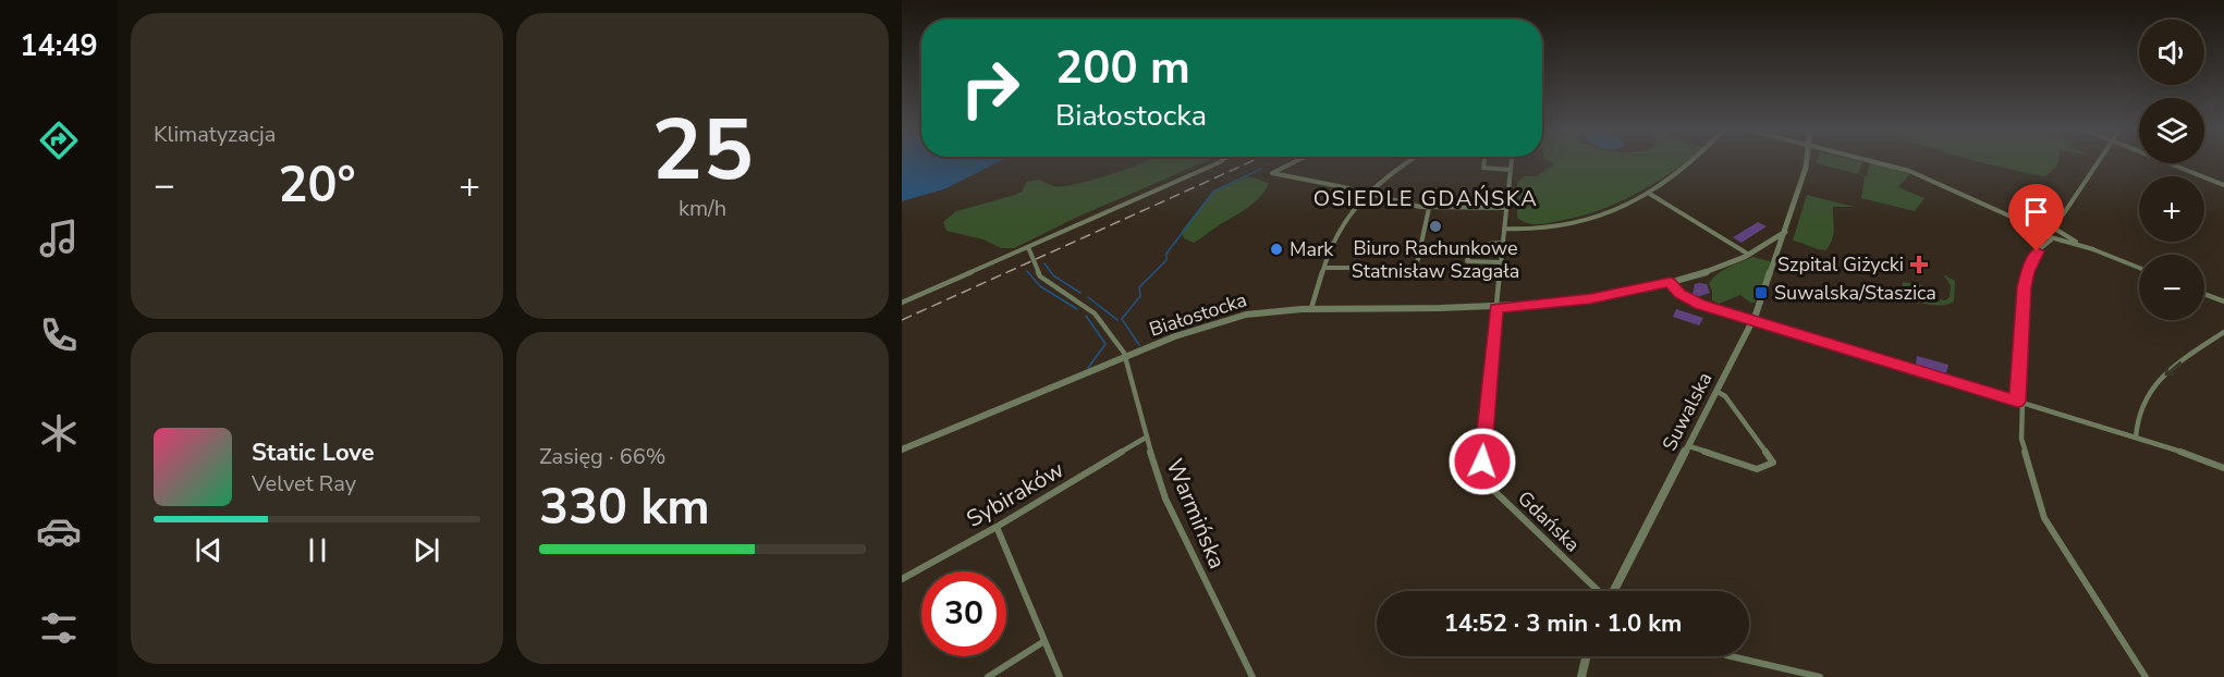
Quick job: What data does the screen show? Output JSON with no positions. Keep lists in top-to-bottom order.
{
  "streets": {
    "street": [
      "Białostocka",
      "Suwalska",
      "Sybiraków",
      "Warmińska",
      "Gdańska"
    ]
  },
  "crossings": [
    ["Białostocka", "Suwalska"],
    ["Białostocka", "Warmińska"],
    ["Białostocka", "Gdańska"],
    ["Sybiraków", "Warmińska"]
  ],
  "districts": ["OSIEDLE GDAŃSKA"],
  "places": {
    "other": ["Biuro Rachunkowe Statnisław Szagała", "Mark"],
    "health": ["Szpital Giżycki"],
    "transit": ["Suwalska/Staszica"]
  },
  "page": {
    "tabs": "14:49",
    "tile": [
      "Klimatyzacja",
      ["25", "km/h"],
      ["Zasięg · 66%", "330 km"]
    ],
    "map_buttons": ["+", "−"],
    "turn": ["200 m", "Białostocka"],
    "heat": ["−", "20°", "+"],
    "song": ["Static Love", "Velvet Ray"],
    "limit": "30",
    "trip": "14:52 · 3 min · 1.0 km"
  }
}
